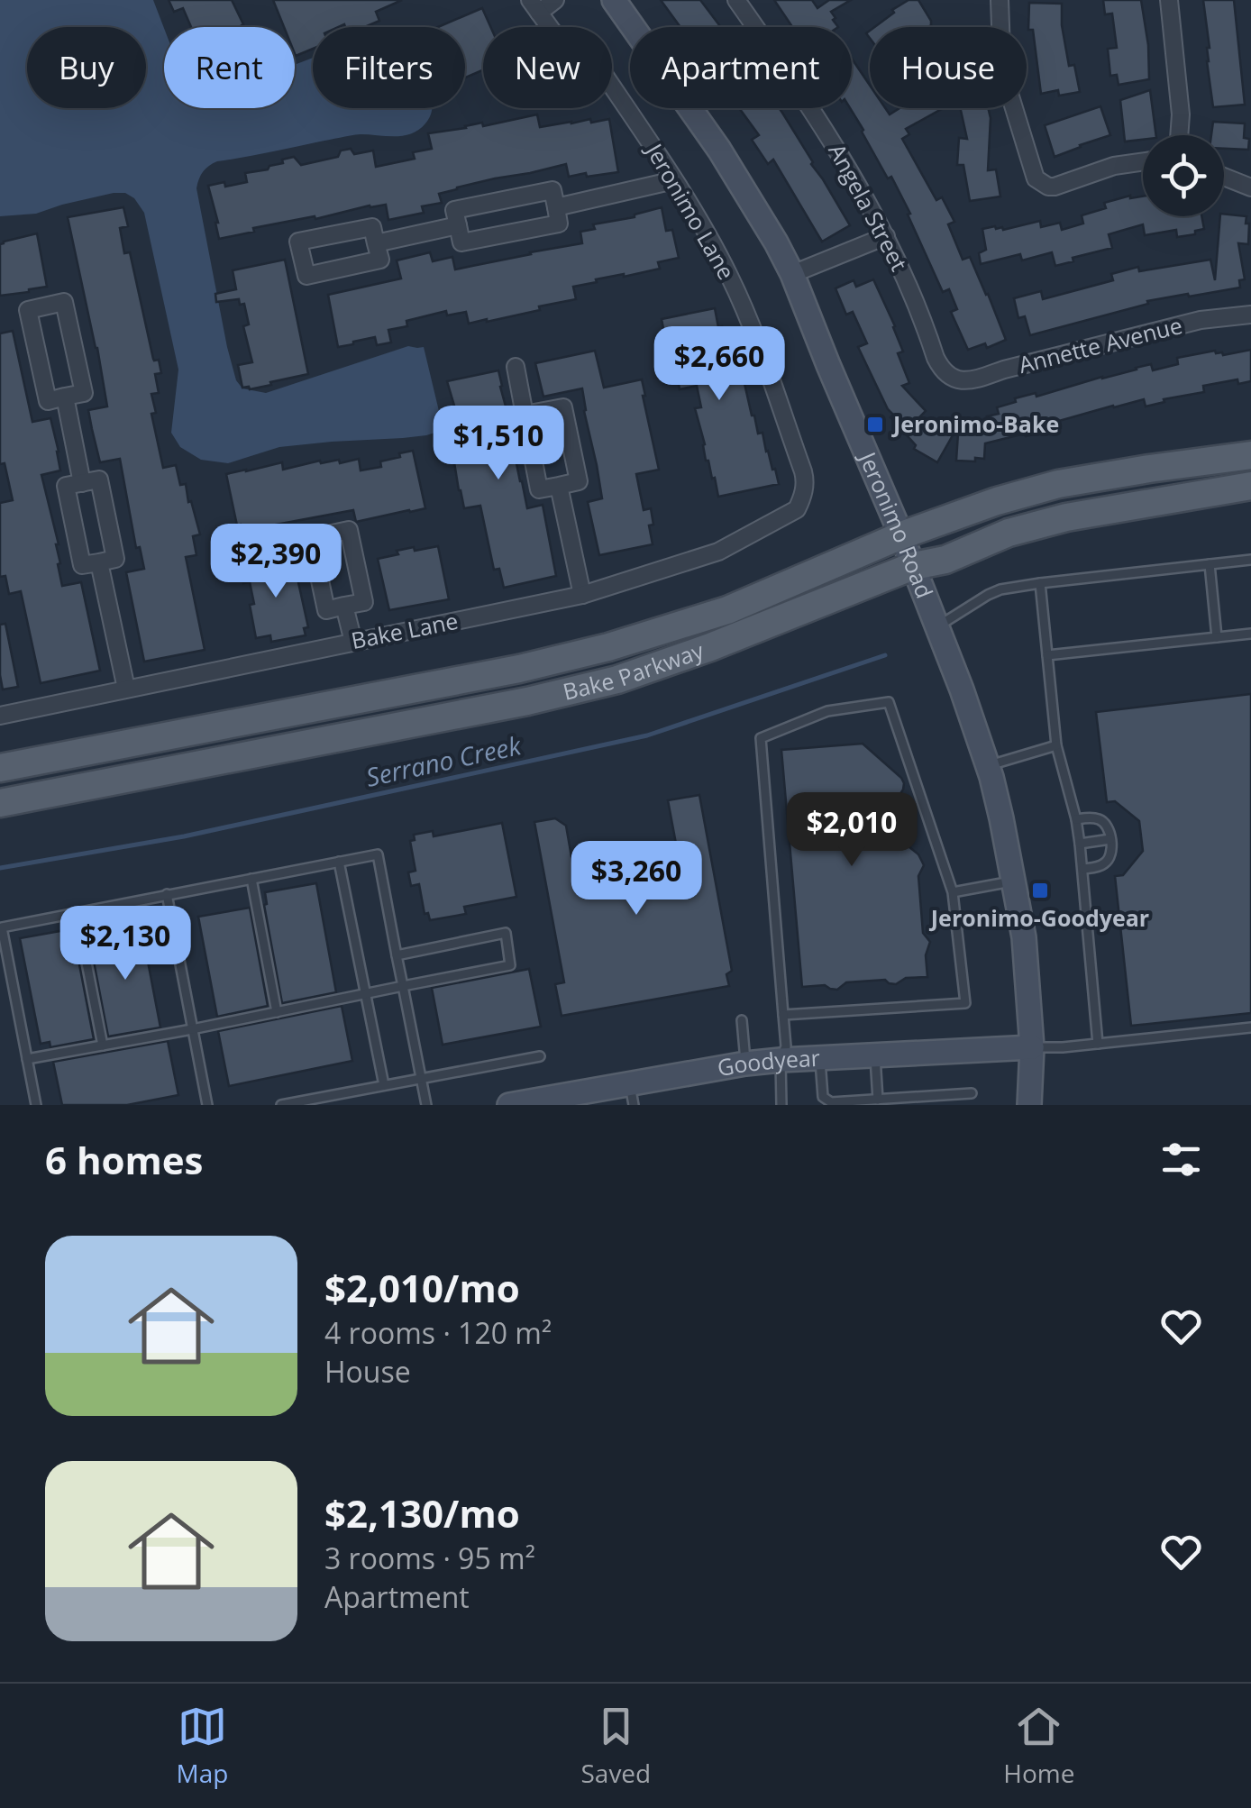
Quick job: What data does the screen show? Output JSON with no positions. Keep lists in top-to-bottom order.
{
  "streets": {
    "main road": ["Jeronimo Road", "Bake Parkway", "Goodyear"],
    "street": [
      "Angela Street",
      "Jeronimo Lane",
      "Annette Avenue",
      "Bake Lane"
    ]
  },
  "crossings": [
    ["Angela Street", "Annette Avenue"],
    ["Jeronimo Lane", "Bake Lane"],
    ["Jeronimo Road", "Bake Parkway"],
    ["Jeronimo Road", "Goodyear"]
  ],
  "water": ["Serrano Creek"],
  "places": {
    "transit": ["Jeronimo-Bake", "Jeronimo-Goodyear"]
  },
  "page": {
    "chip": [
      "Buy",
      "Rent",
      "Filters",
      "New",
      "Apartment",
      "House"
    ],
    "price": [
      "$2,660",
      "$1,510",
      "$2,390",
      "$2,010",
      "$3,260",
      "$2,130"
    ],
    "heading": "6 homes",
    "list": [
      {
        "name": "$2,010/mo",
        "note": "4 rooms · 120 m² · House"
      },
      {
        "name": "$2,130/mo",
        "note": "3 rooms · 95 m² · Apartment"
      }
    ],
    "tabs": ["Map", "Saved", "Home"]
  }
}
